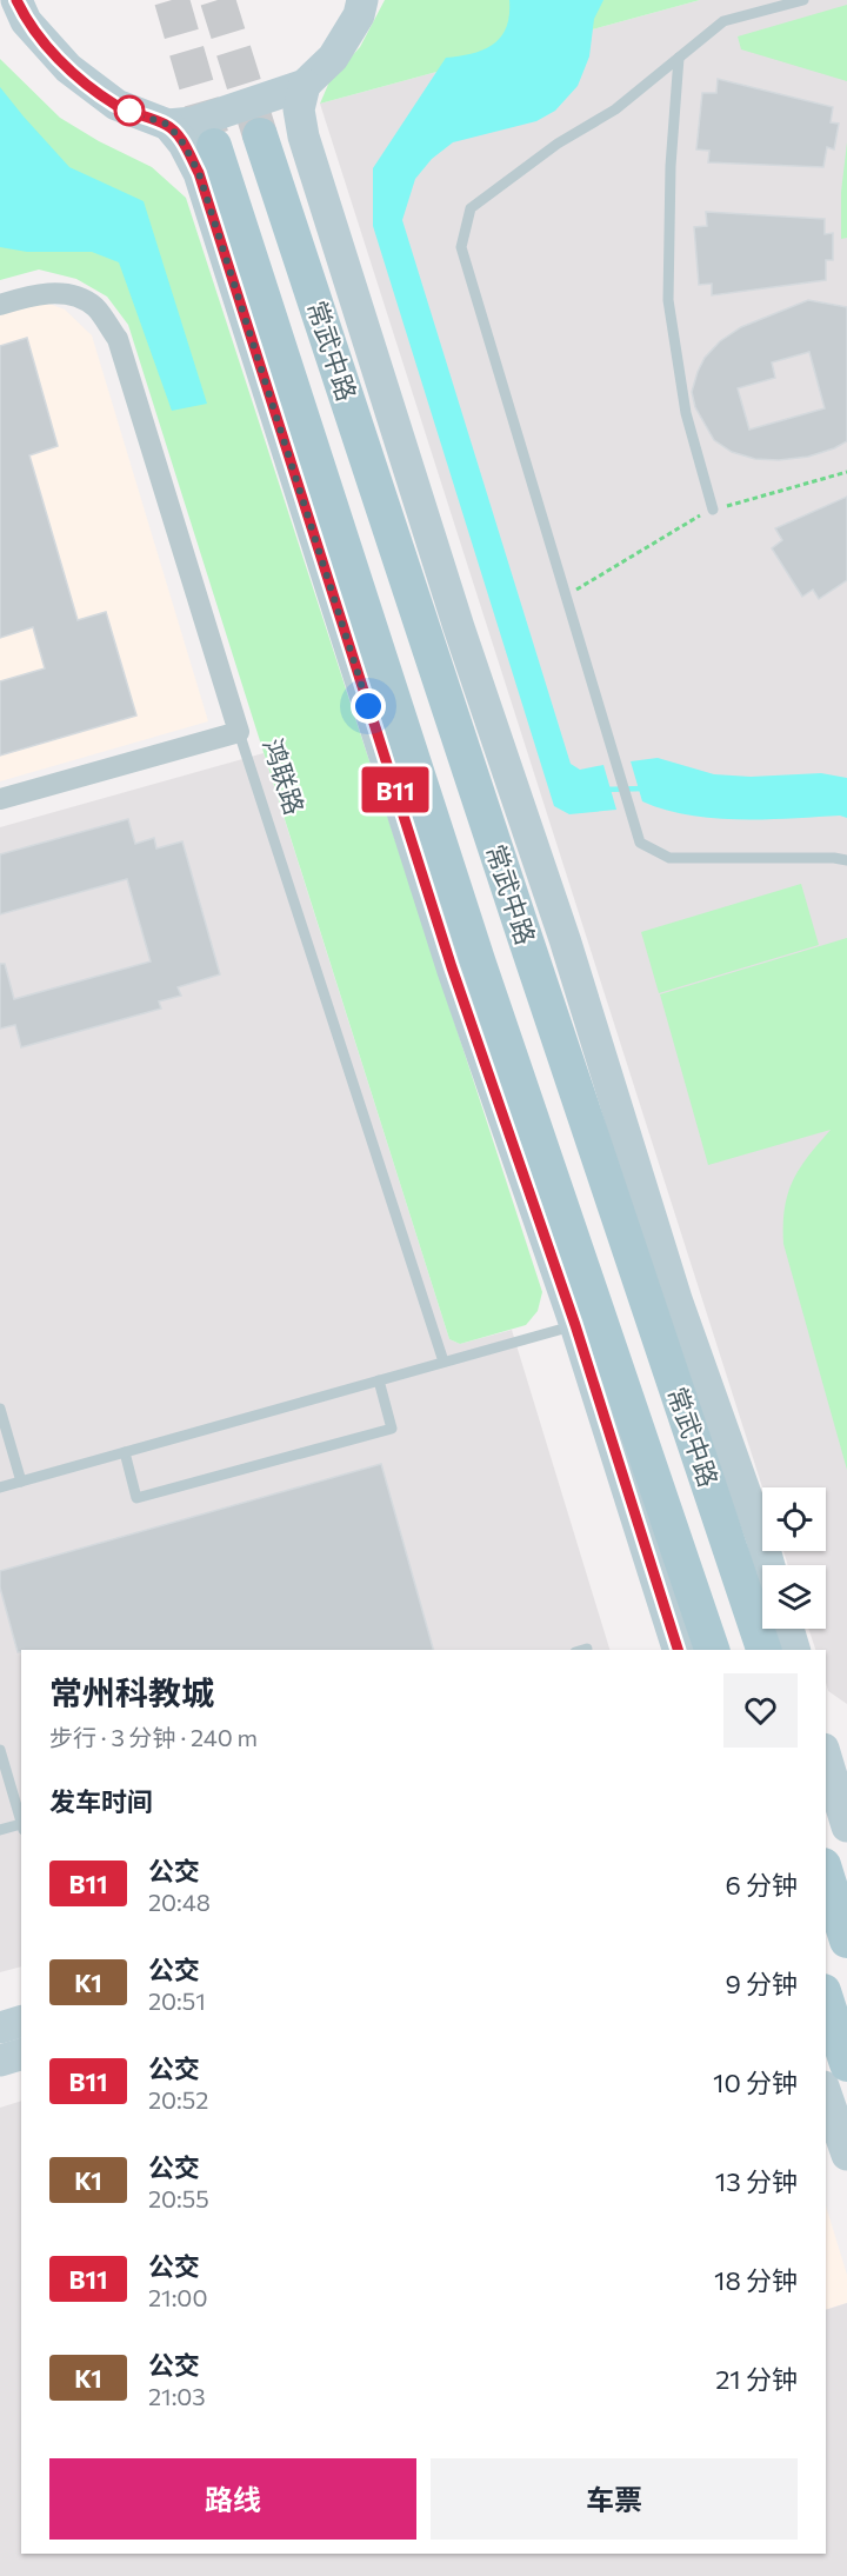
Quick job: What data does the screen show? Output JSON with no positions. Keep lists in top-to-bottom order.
{
  "streets": {
    "main road": ["常武中路"],
    "street": ["鸿联路"]
  },
  "lines": ["bus line B11"],
  "page": {
    "on_map": "B11",
    "heading": [
      ["常州科教城", "步行 · 3 分钟 · 240 m"],
      "发车时间"
    ],
    "list": [
      {
        "mark": "B11",
        "name": "公交",
        "note": "20:48",
        "value": "6 分钟"
      },
      {
        "mark": "K1",
        "name": "公交",
        "note": "20:51",
        "value": "9 分钟"
      },
      {
        "mark": "B11",
        "name": "公交",
        "note": "20:52",
        "value": "10 分钟"
      },
      {
        "mark": "K1",
        "name": "公交",
        "note": "20:55",
        "value": "13 分钟"
      },
      {
        "mark": "B11",
        "name": "公交",
        "note": "21:00",
        "value": "18 分钟"
      },
      {
        "mark": "K1",
        "name": "公交",
        "note": "21:03",
        "value": "21 分钟"
      }
    ],
    "buttons": ["路线", "车票"]
  }
}
